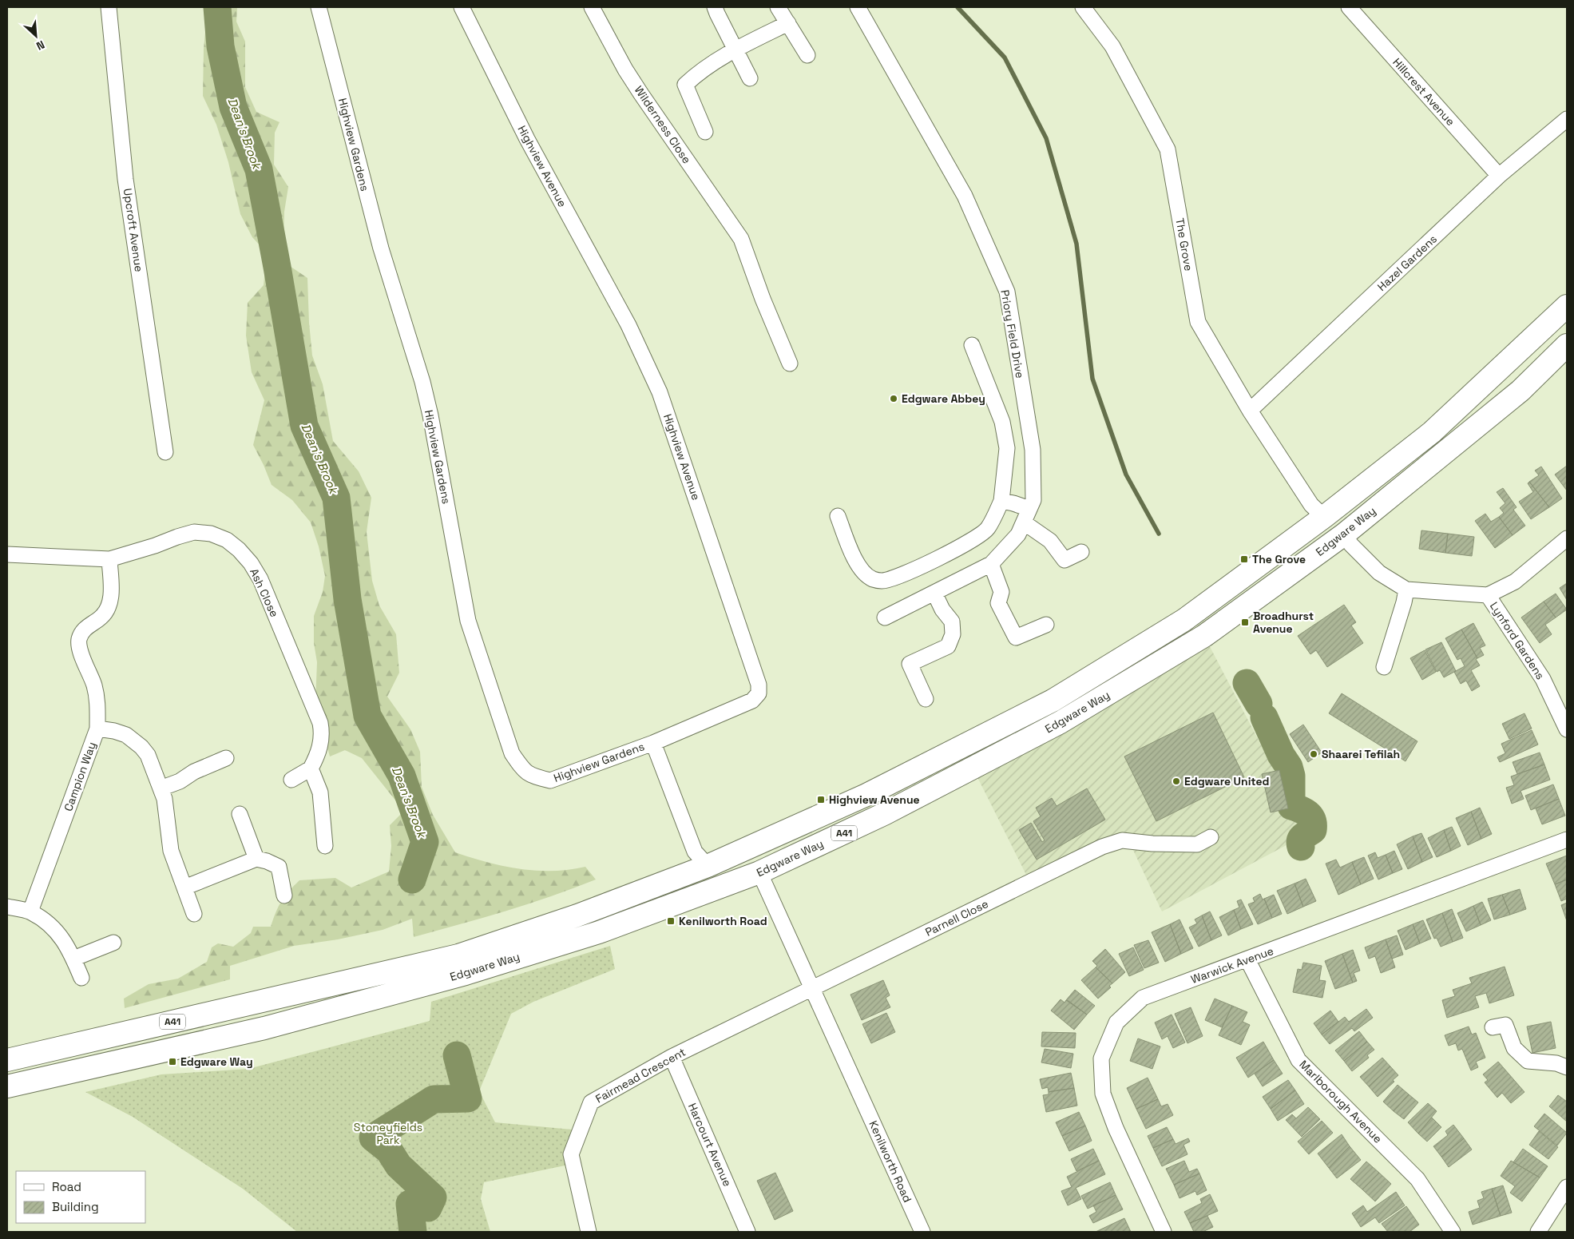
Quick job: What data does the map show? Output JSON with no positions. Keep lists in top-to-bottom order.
{
  "streets": {
    "highway": ["Edgware Way", "A41"],
    "street": [
      "Hillcrest Avenue",
      "Wilderness Close",
      "Highview Gardens",
      "Highview Avenue",
      "Upcroft Avenue",
      "The Grove",
      "Hazel Gardens",
      "Priory Field Drive",
      "Ash Close",
      "Lynford Gardens",
      "Campion Way",
      "Parnell Close",
      "Warwick Avenue",
      "Fairmead Crescent",
      "Marlborough Avenue",
      "Harcourt Avenue",
      "Kenilworth Road"
    ]
  },
  "crossings": [
    ["Hillcrest Avenue", "Hazel Gardens"],
    ["Highview Gardens", "Highview Avenue"],
    ["The Grove", "Hazel Gardens"],
    ["The Grove", "Edgware Way"],
    ["Edgware Way", "Lynford Gardens"],
    ["Edgware Way", "Kenilworth Road"],
    ["Ash Close", "Campion Way"],
    ["Parnell Close", "Fairmead Crescent"],
    ["Parnell Close", "Kenilworth Road"],
    ["Warwick Avenue", "Marlborough Avenue"],
    ["Fairmead Crescent", "Harcourt Avenue"],
    ["Fairmead Crescent", "Kenilworth Road"]
  ],
  "water": ["Dean's Brook"],
  "parks": ["Stoneyfields Park"],
  "places": {
    "other": ["Edgware Abbey", "Shaarei Tefilah", "Edgware United"],
    "transit": [
      "The Grove",
      "Broadhurst Avenue",
      "Highview Avenue",
      "Kenilworth Road",
      "Edgware Way"
    ]
  },
  "legend": ["Road", "Building"],
  "north": "bottom right"
}
